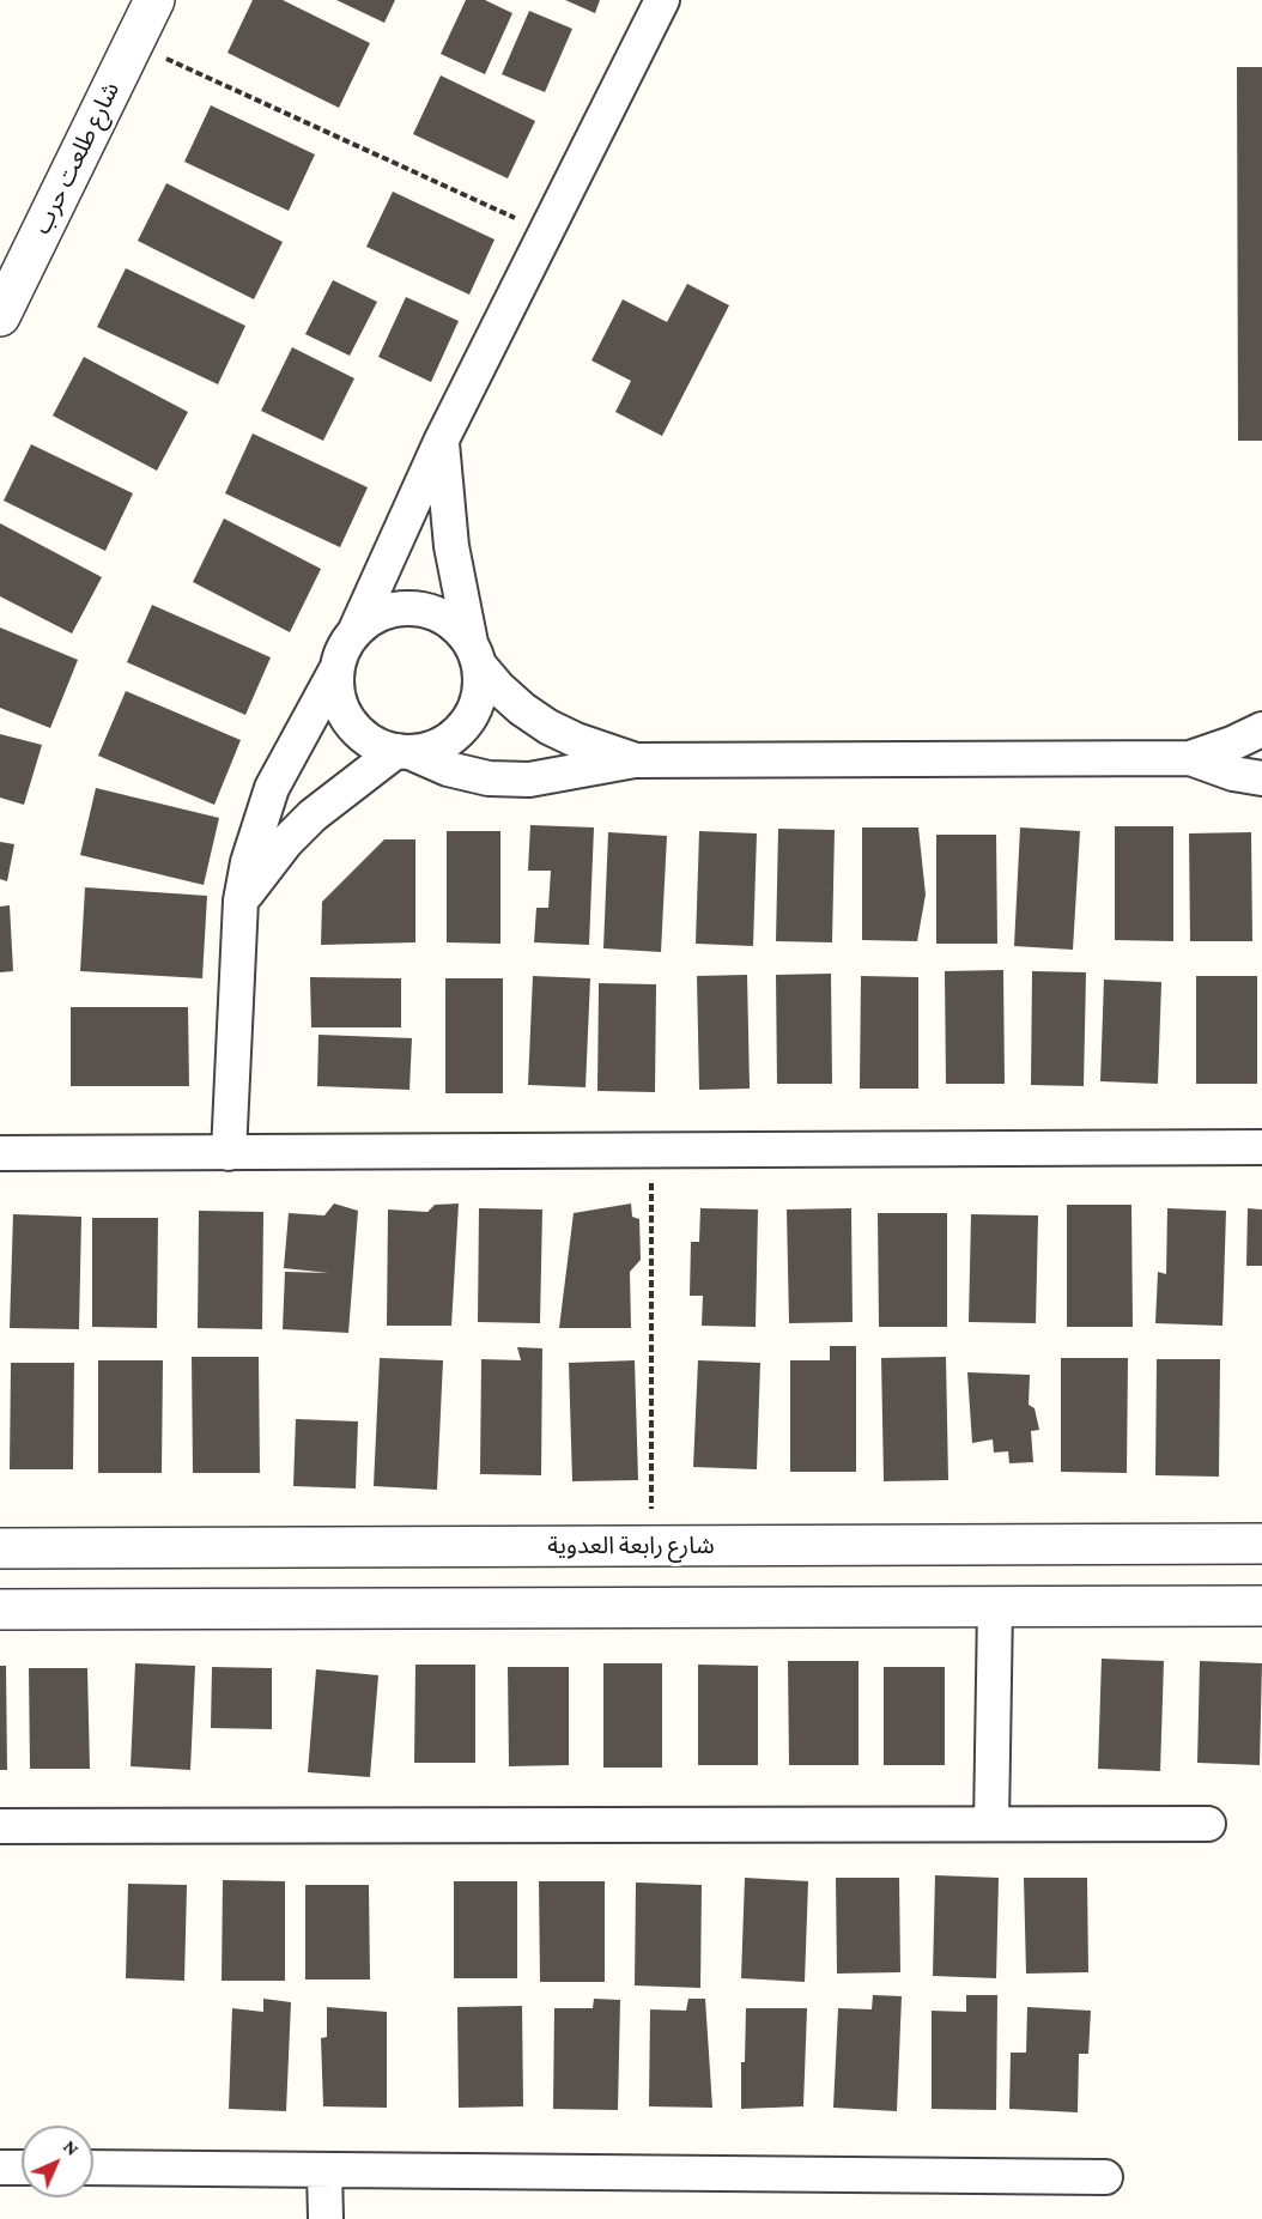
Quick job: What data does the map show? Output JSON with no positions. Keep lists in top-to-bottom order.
{
  "streets": {
    "street": ["شارع طلعت حرب", "شارع رابعة العدوية"]
  },
  "north": "top right"
}
